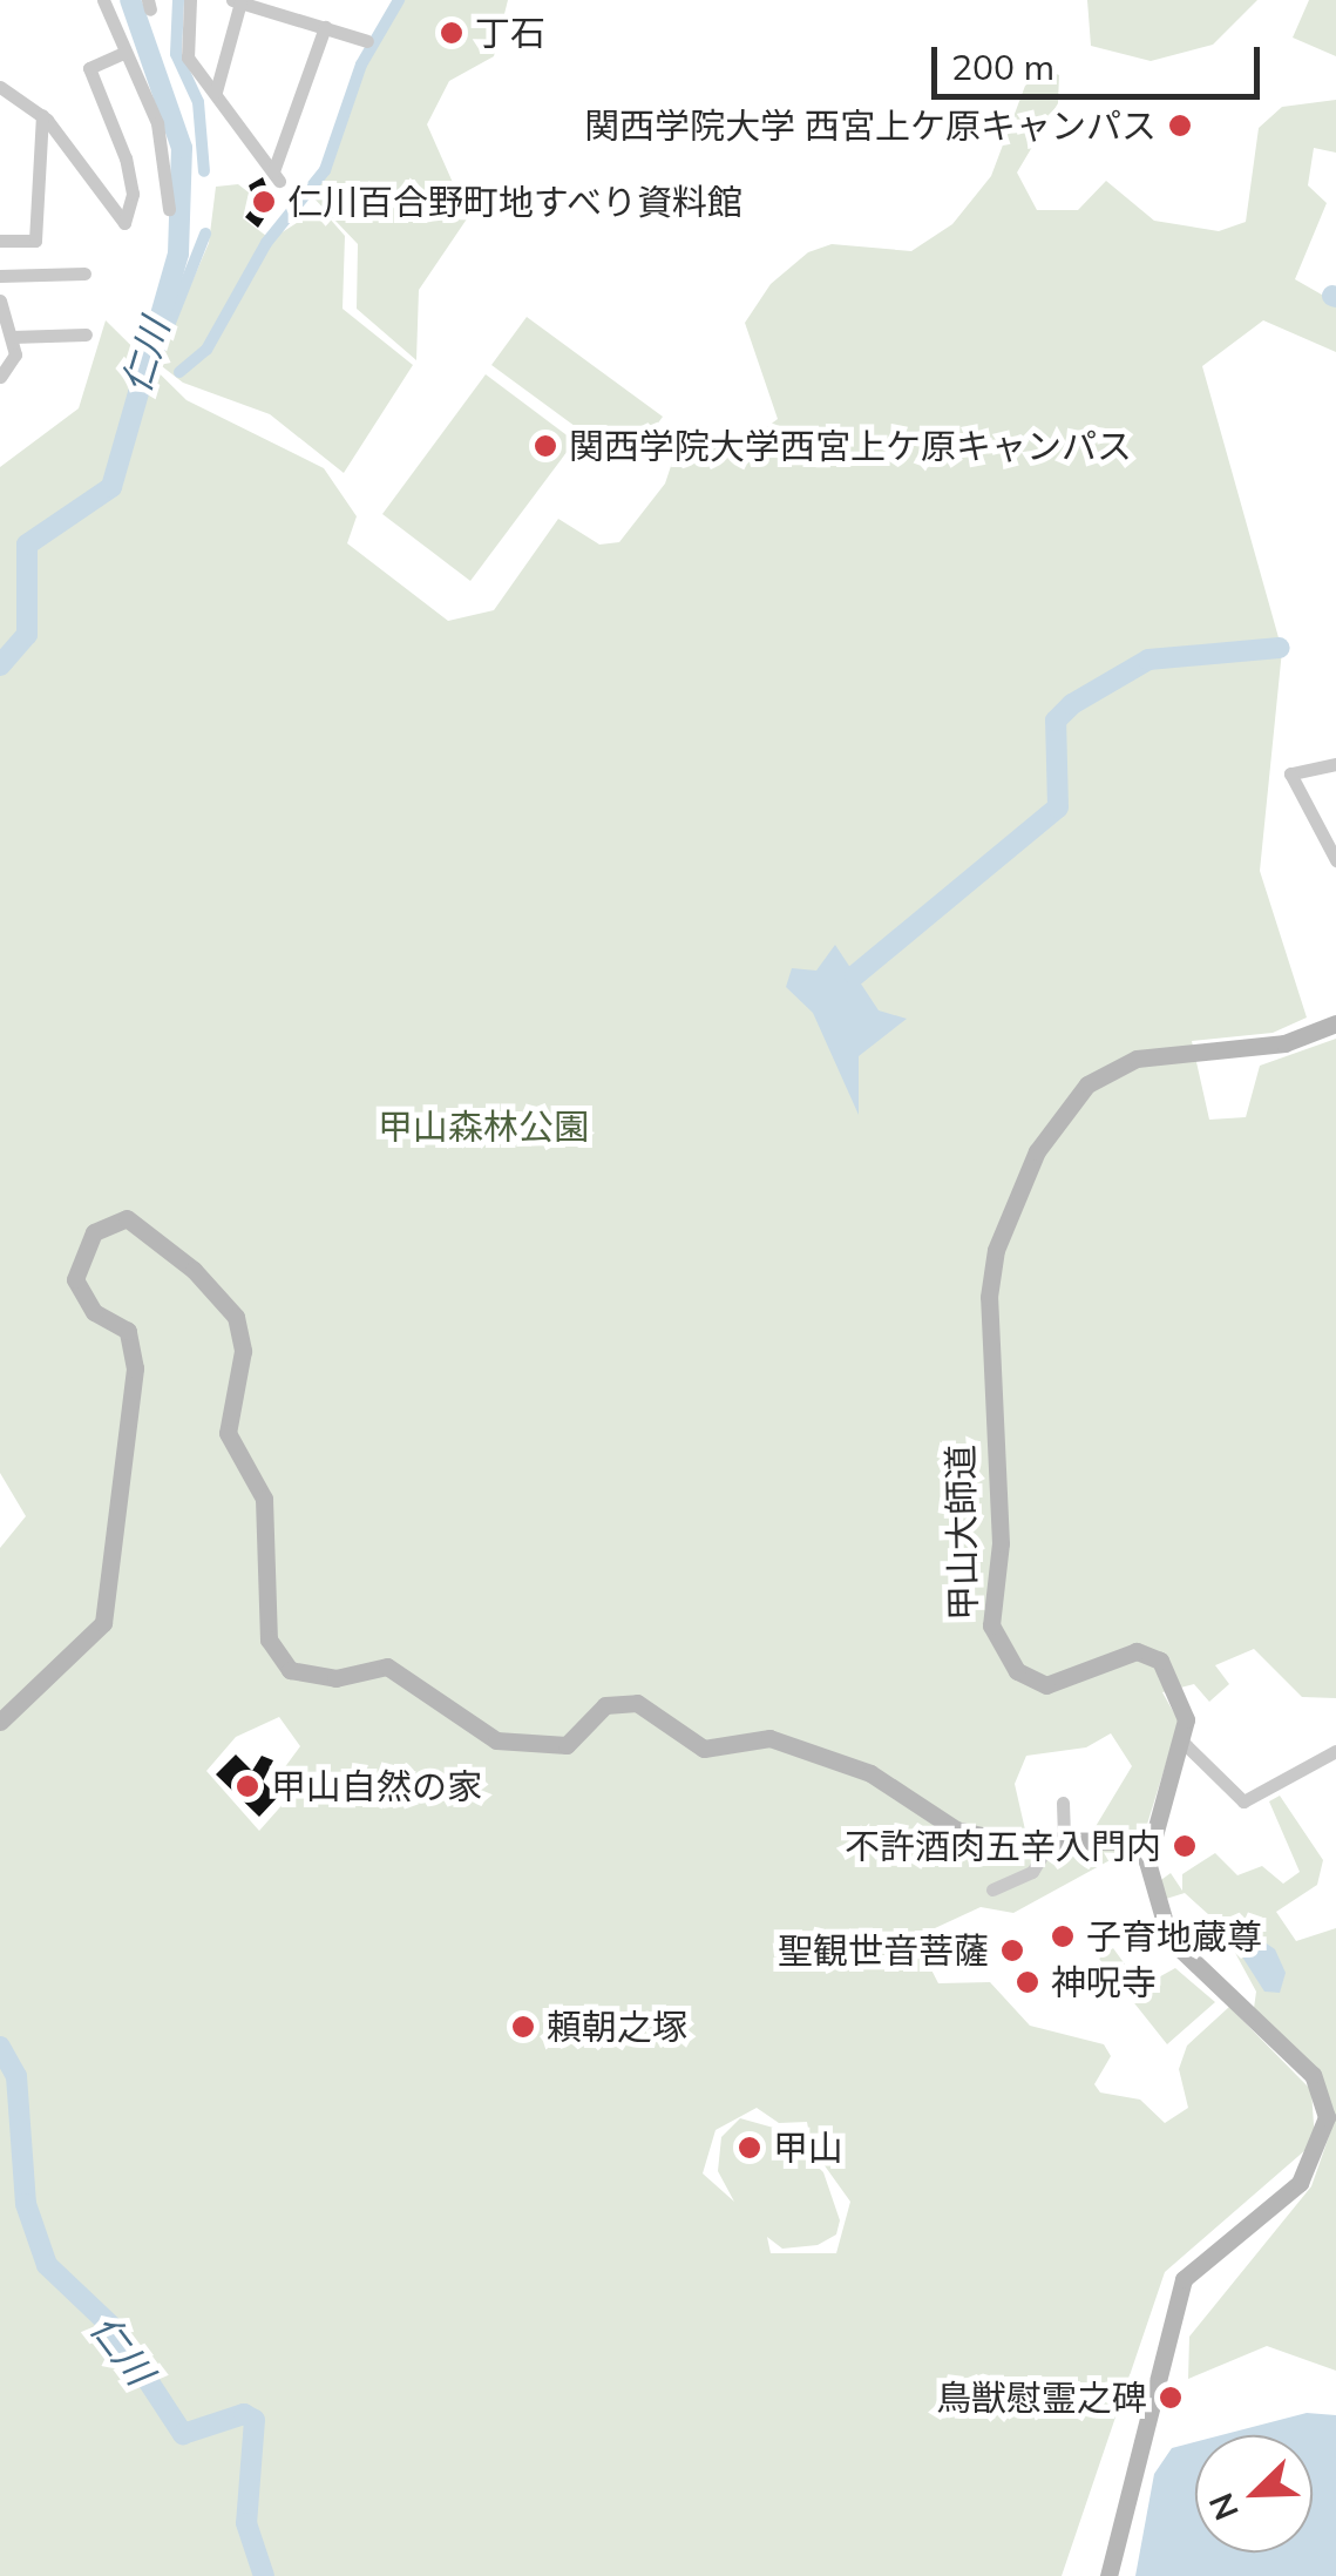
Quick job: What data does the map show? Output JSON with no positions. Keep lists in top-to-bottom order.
{
  "streets": {
    "street": ["甲山大師道"]
  },
  "water": ["仁川"],
  "parks": ["甲山森林公園"],
  "places": [
    "丁石",
    "関西学院大学 西宮上ケ原キャンパス",
    "仁川百合野町地すべり資料館",
    "関西学院大学西宮上ケ原キャンパス",
    "甲山自然の家",
    "不許酒肉五辛入門内",
    "子育地蔵尊",
    "聖観世音菩薩",
    "神呪寺",
    "頼朝之塚",
    "甲山",
    "鳥獣慰霊之碑"
  ],
  "scale_bar": "200 m",
  "north": "bottom left"
}
